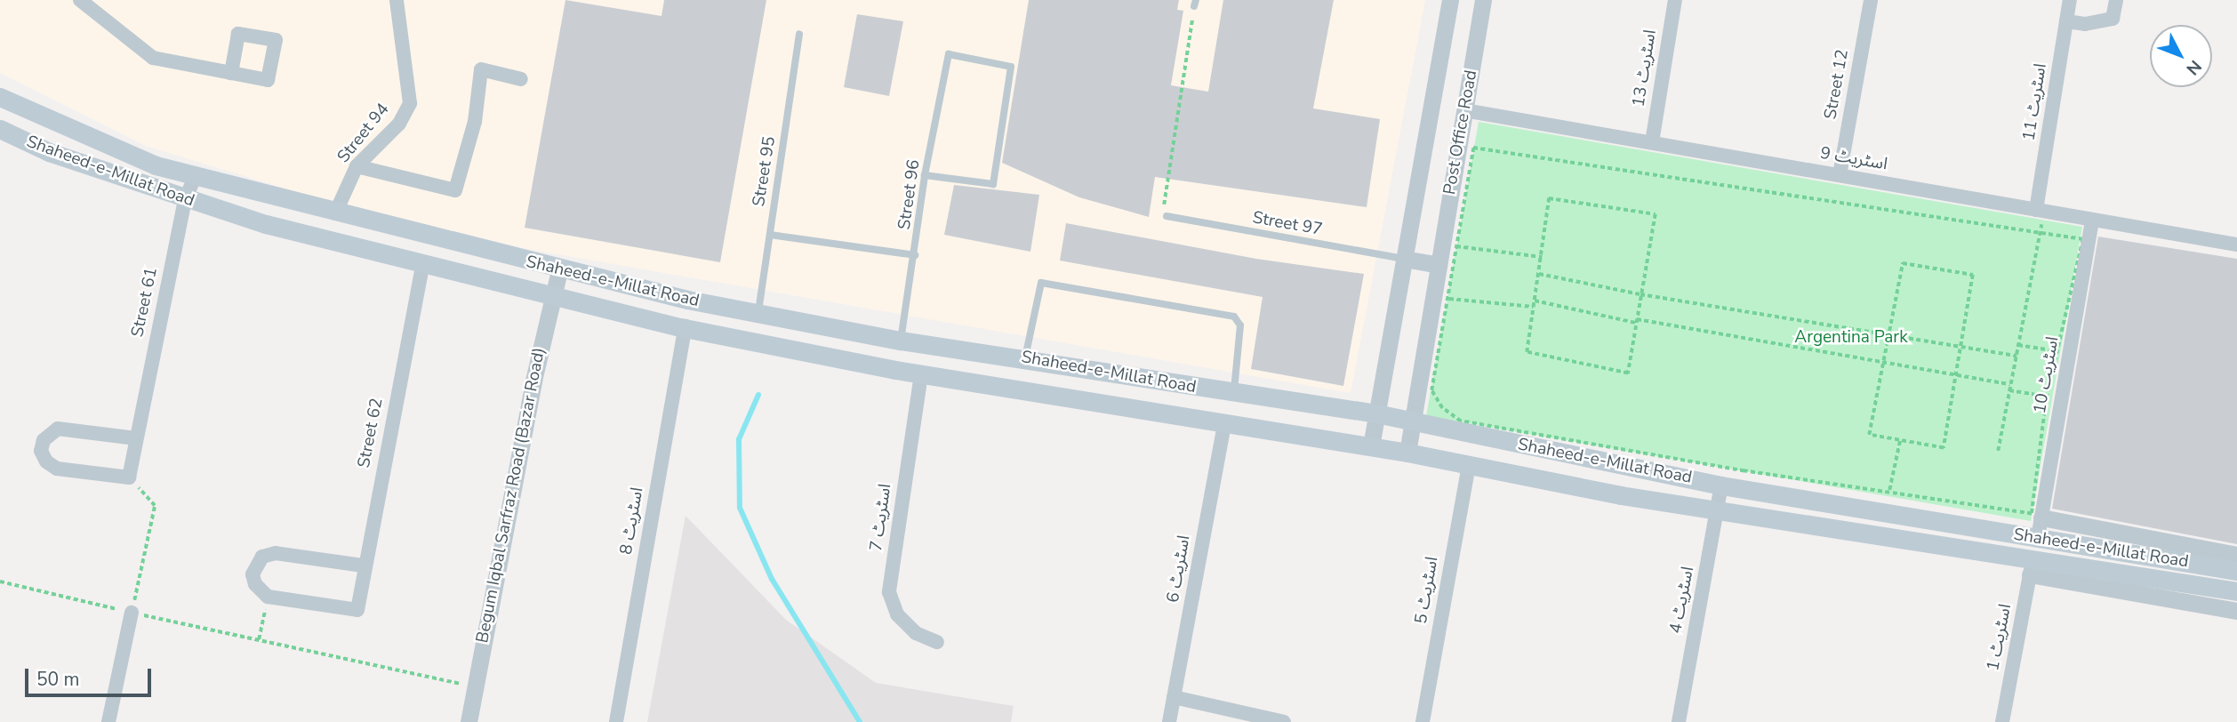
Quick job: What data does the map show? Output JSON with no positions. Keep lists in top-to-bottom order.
{
  "streets": {
    "main road": ["Shaheed-e-Millat Road"],
    "street": [
      "اسٹریٹ 13",
      "Street 12",
      "اسٹریٹ 11",
      "Post Office Road",
      "Street 94",
      "اسٹریٹ 9",
      "Street 61",
      "اسٹریٹ 10",
      "Street 62",
      "Begum Iqbal Sarfraz Road (Bazar Road)",
      "اسٹریٹ 7",
      "اسٹریٹ 8",
      "اسٹریٹ 6",
      "اسٹریٹ 5",
      "اسٹریٹ 4",
      "اسٹریٹ 1"
    ],
    "lane": ["Street 95", "Street 96", "Street 97"]
  },
  "crossings": [
    ["اسٹریٹ 13", "اسٹریٹ 9"],
    ["Street 12", "اسٹریٹ 9"],
    ["اسٹریٹ 11", "اسٹریٹ 9"],
    ["Post Office Road", "اسٹریٹ 9"],
    ["Post Office Road", "Shaheed-e-Millat Road"],
    ["Post Office Road", "Street 97"],
    ["Street 94", "Shaheed-e-Millat Road"],
    ["اسٹریٹ 9", "اسٹریٹ 10"],
    ["Shaheed-e-Millat Road", "Street 95"],
    ["Shaheed-e-Millat Road", "Street 96"],
    ["Shaheed-e-Millat Road", "Street 61"],
    ["Shaheed-e-Millat Road", "اسٹریٹ 10"],
    ["Shaheed-e-Millat Road", "Street 62"],
    ["Shaheed-e-Millat Road", "Begum Iqbal Sarfraz Road (Bazar Road)"],
    ["Shaheed-e-Millat Road", "اسٹریٹ 7"],
    ["Shaheed-e-Millat Road", "اسٹریٹ 8"],
    ["Shaheed-e-Millat Road", "اسٹریٹ 6"],
    ["Shaheed-e-Millat Road", "اسٹریٹ 5"],
    ["Shaheed-e-Millat Road", "اسٹریٹ 4"],
    ["Shaheed-e-Millat Road", "اسٹریٹ 1"]
  ],
  "parks": ["Argentina Park"],
  "scale_bar": "50 m",
  "north": "bottom right"
}
